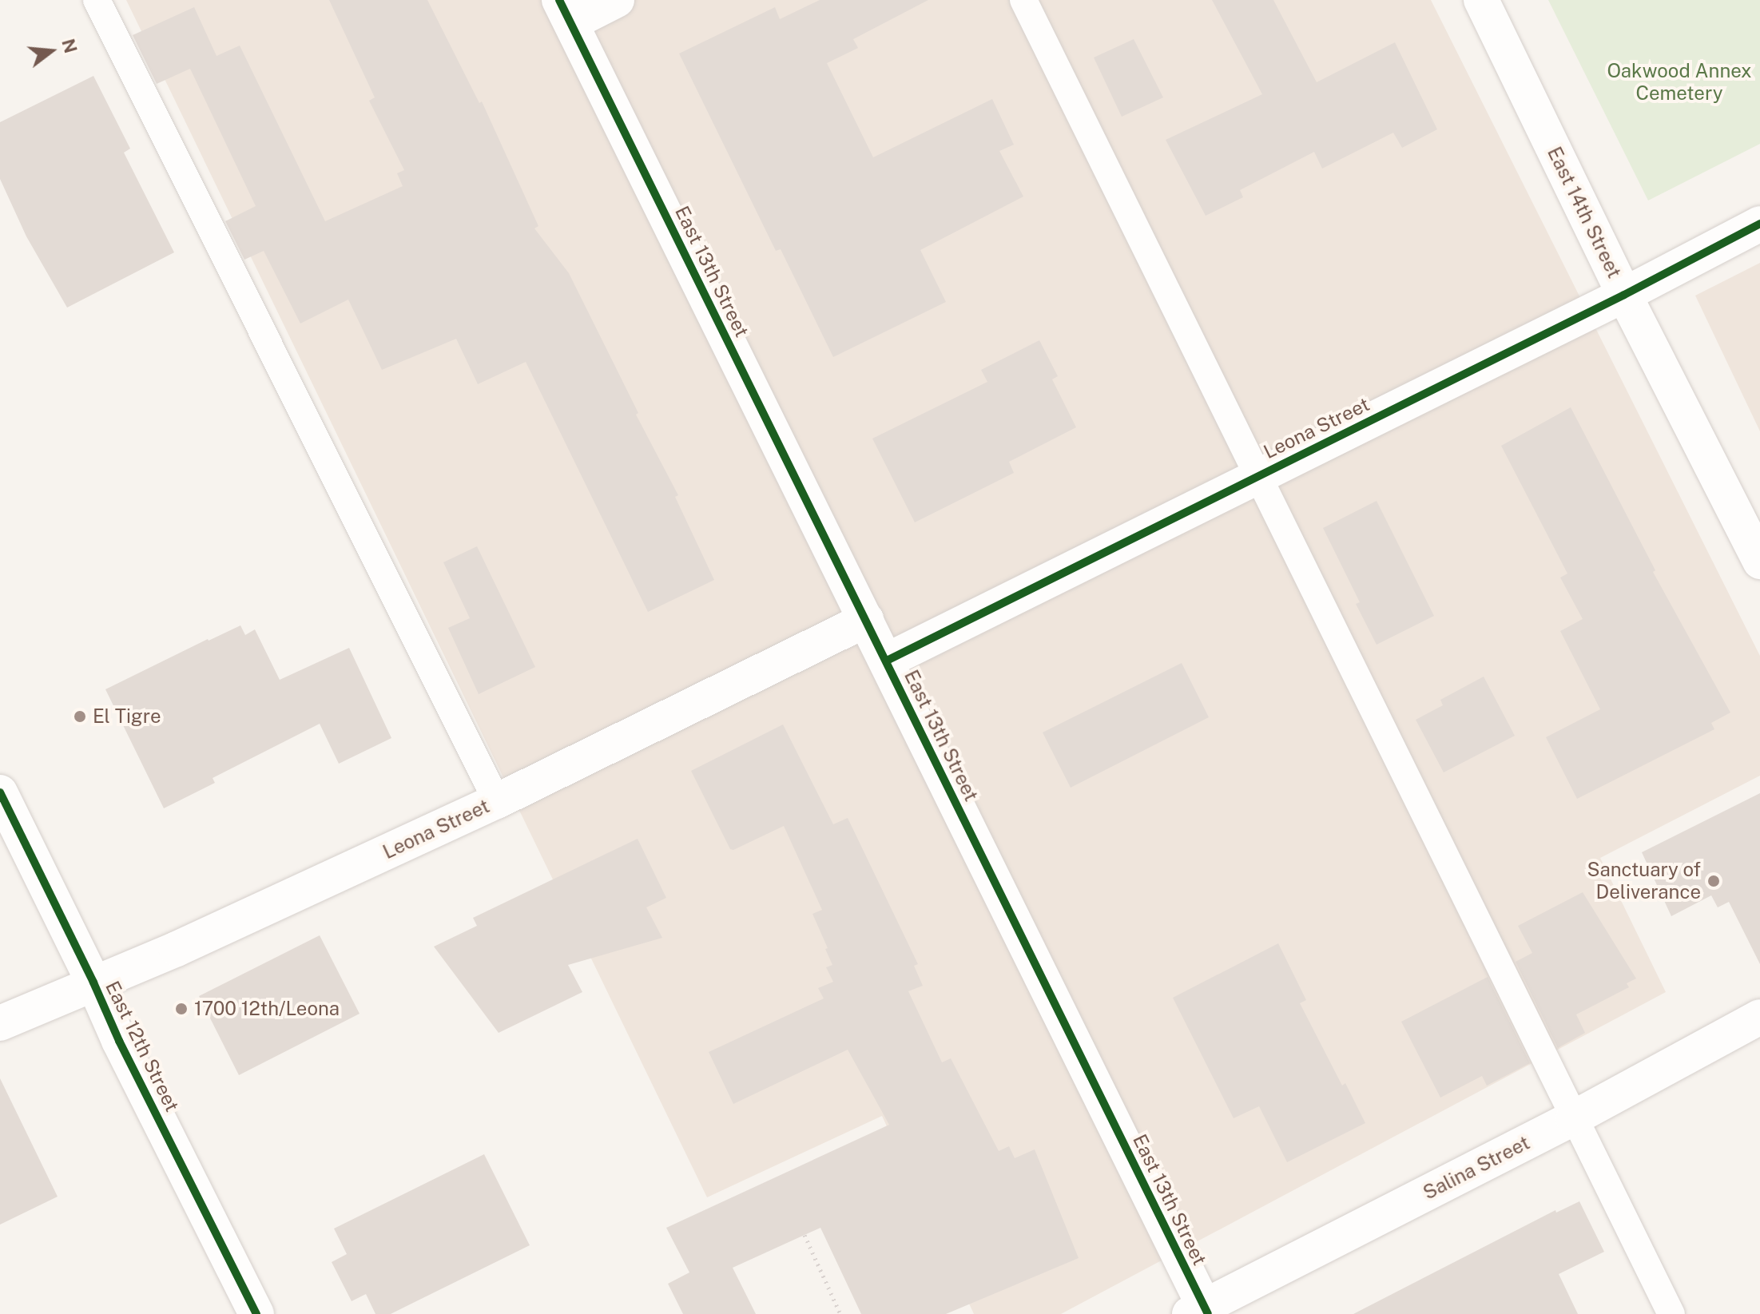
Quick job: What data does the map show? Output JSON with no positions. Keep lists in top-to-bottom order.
{
  "streets": {
    "street": [
      "East 14th Street",
      "East 13th Street",
      "Leona Street",
      "East 12th Street",
      "Salina Street"
    ]
  },
  "crossings": [
    ["East 14th Street", "Leona Street"],
    ["East 13th Street", "Leona Street"],
    ["East 13th Street", "Salina Street"],
    ["Leona Street", "East 12th Street"]
  ],
  "parks": ["Oakwood Annex Cemetery"],
  "places": ["El Tigre", "Sanctuary of Deliverance", "1700 12th/Leona"],
  "north": "right"
}
